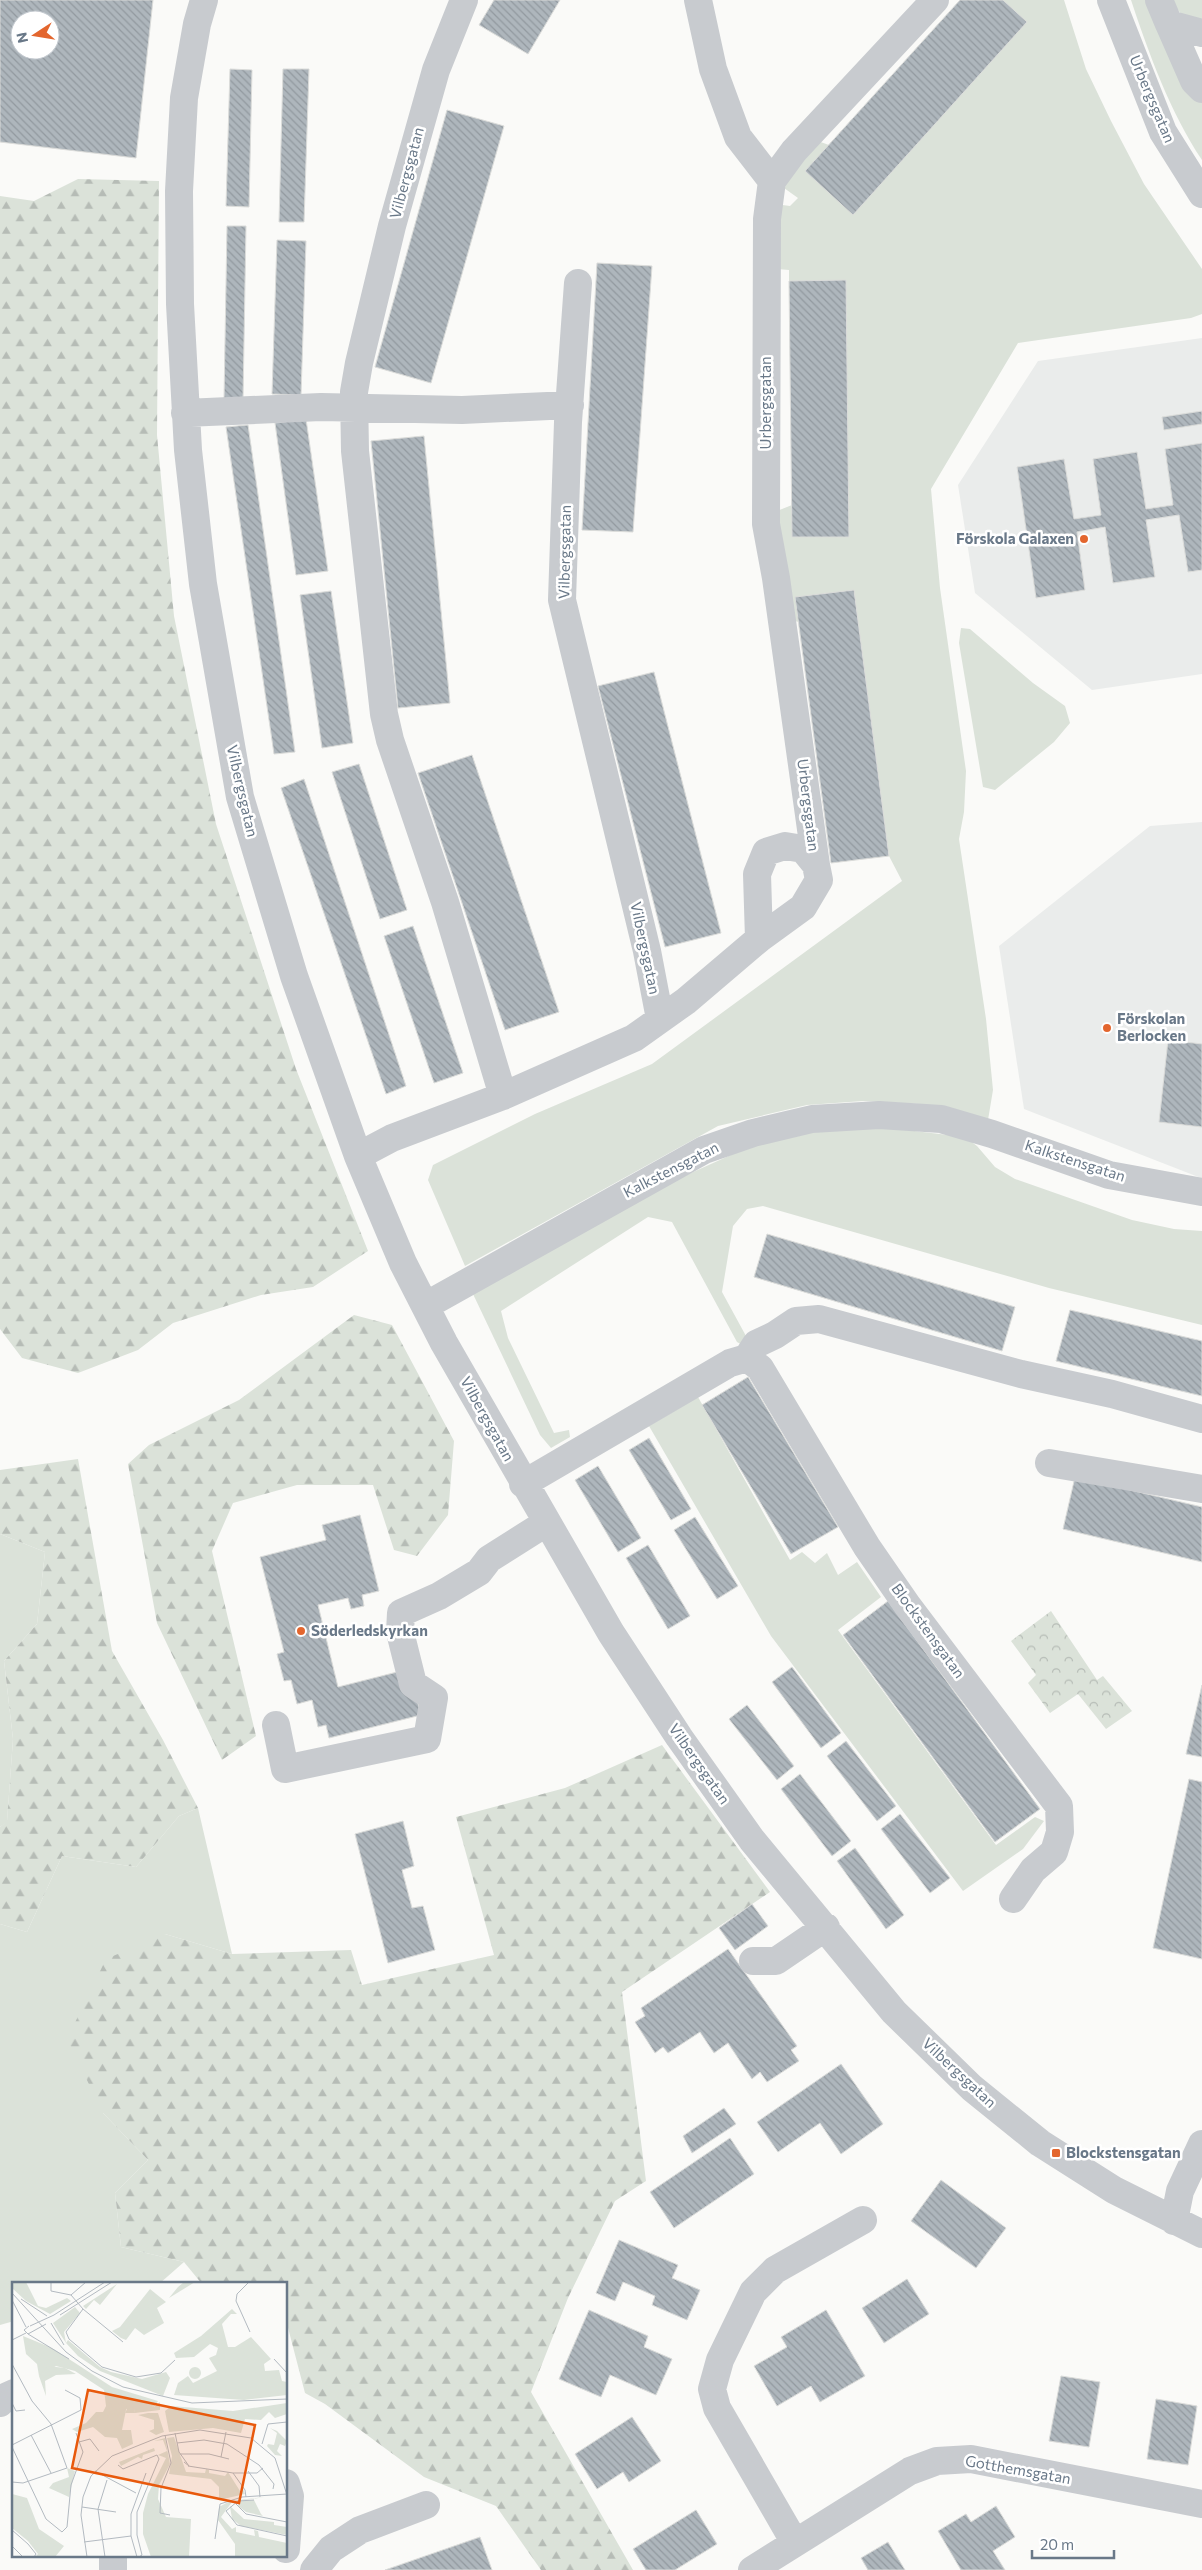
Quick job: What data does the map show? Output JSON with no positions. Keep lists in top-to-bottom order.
{
  "streets": {
    "street": [
      "Urbergsgatan",
      "Vilbergsgatan",
      "Kalkstensgatan",
      "Blockstensgatan",
      "Gotthemsgatan"
    ]
  },
  "crossings": [
    ["Urbergsgatan", "Vilbergsgatan"],
    ["Vilbergsgatan", "Kalkstensgatan"]
  ],
  "places": {
    "other": ["Förskola Galaxen", "Förskolan Berlocken", "Söderledskyrkan"],
    "transit": ["Blockstensgatan"]
  },
  "scale_bar": "20 m",
  "north": "left"
}
